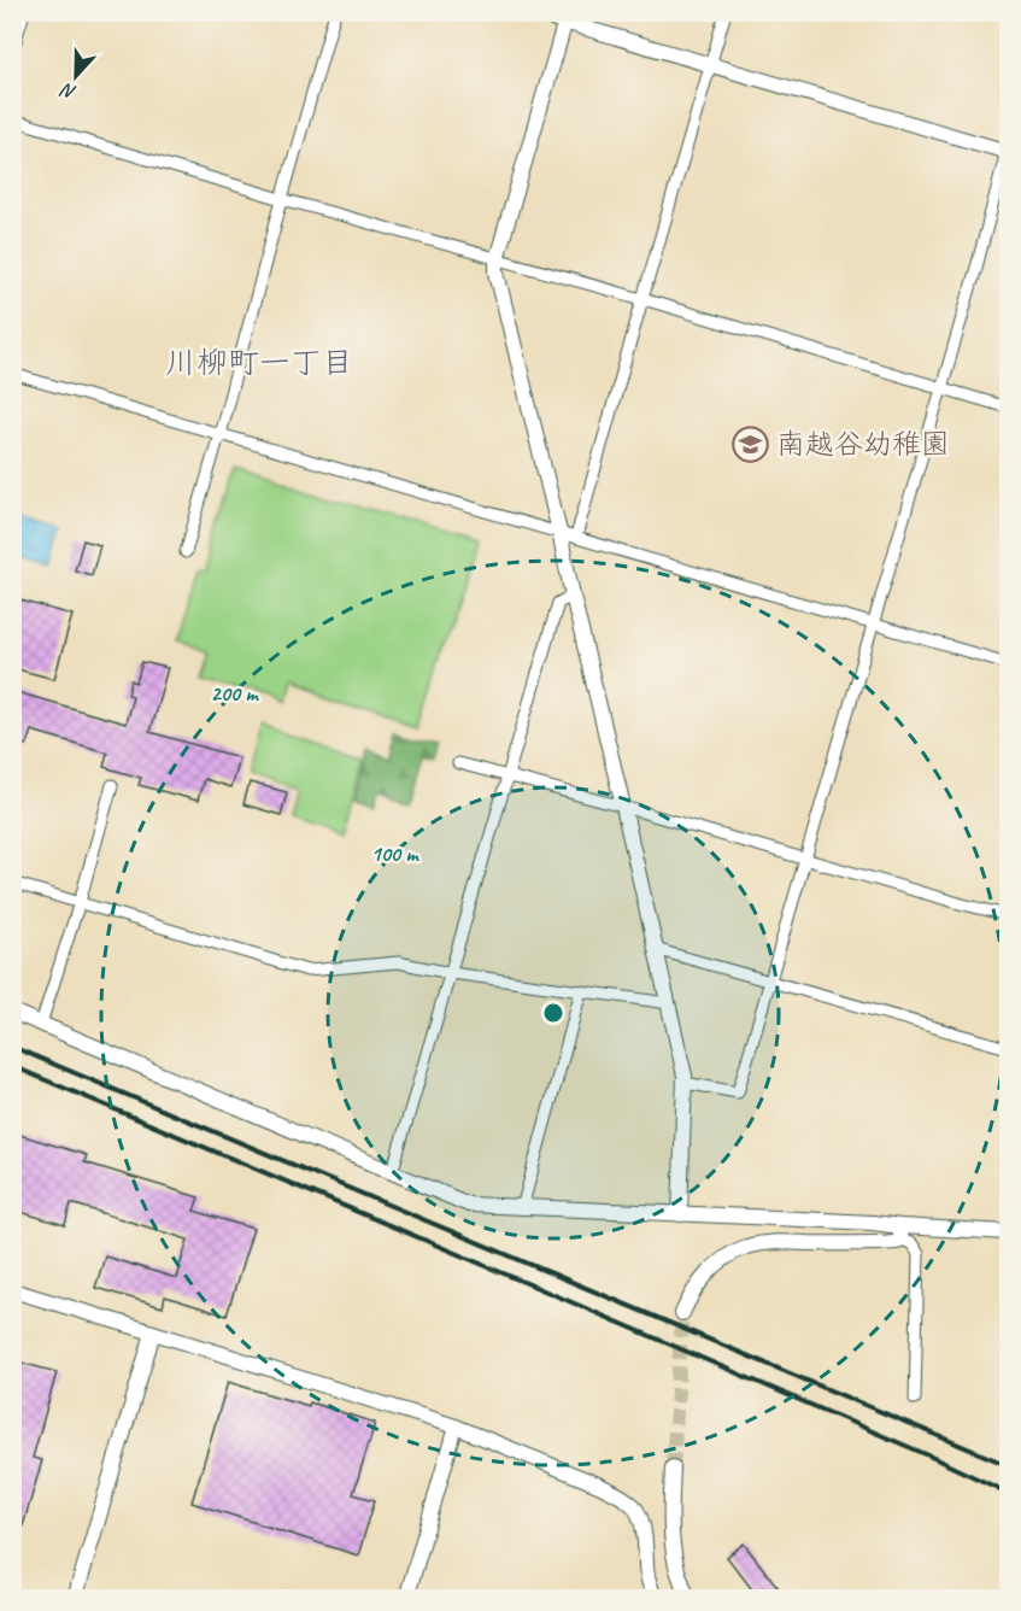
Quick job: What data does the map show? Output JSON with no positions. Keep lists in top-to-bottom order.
{
  "districts": ["川柳町一丁目"],
  "places": {
    "school or university": ["南越谷幼稚園"]
  },
  "north": "bottom",
  "rings": ["200 m", "100 m"]
}
